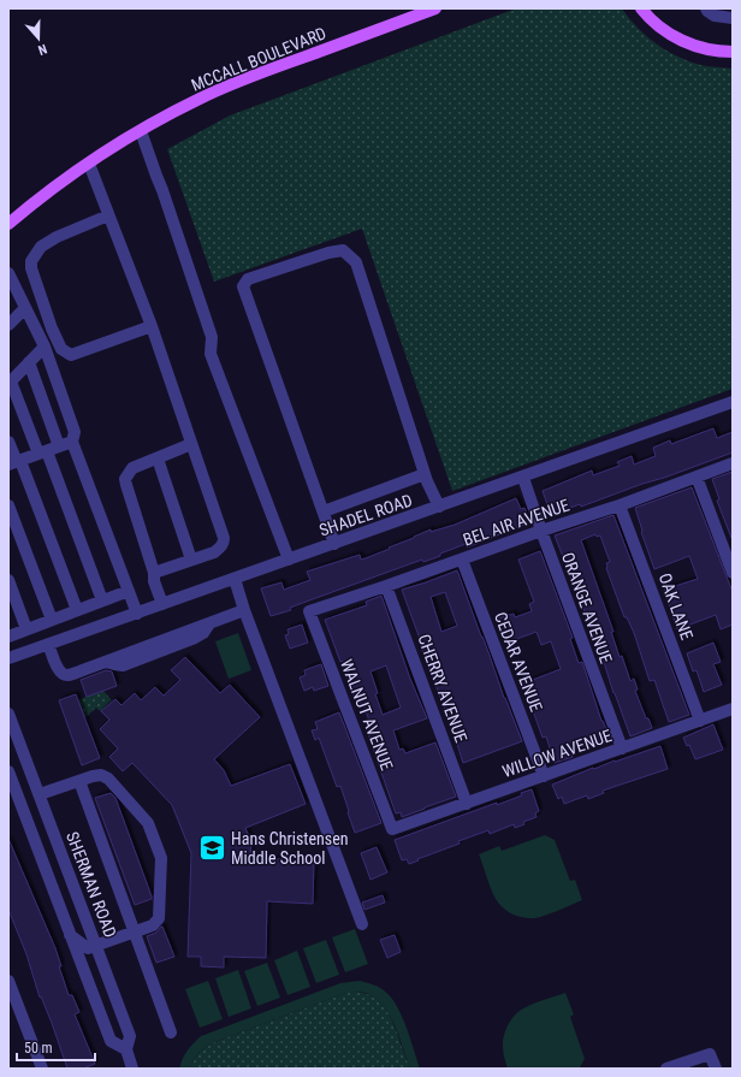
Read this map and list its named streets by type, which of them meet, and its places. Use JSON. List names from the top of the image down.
{
  "streets": {
    "main road": ["MCCALL BOULEVARD"],
    "street": [
      "SHADEL ROAD",
      "BEL AIR AVENUE",
      "OAK LANE",
      "ORANGE AVENUE",
      "CEDAR AVENUE",
      "CHERRY AVENUE",
      "WALNUT AVENUE",
      "WILLOW AVENUE",
      "SHERMAN ROAD"
    ]
  },
  "crossings": [
    ["SHADEL ROAD", "ORANGE AVENUE"],
    ["BEL AIR AVENUE", "OAK LANE"],
    ["BEL AIR AVENUE", "ORANGE AVENUE"],
    ["BEL AIR AVENUE", "CEDAR AVENUE"],
    ["BEL AIR AVENUE", "CHERRY AVENUE"],
    ["BEL AIR AVENUE", "WALNUT AVENUE"],
    ["OAK LANE", "WILLOW AVENUE"],
    ["ORANGE AVENUE", "WILLOW AVENUE"],
    ["CEDAR AVENUE", "WILLOW AVENUE"],
    ["CHERRY AVENUE", "WILLOW AVENUE"],
    ["WALNUT AVENUE", "WILLOW AVENUE"]
  ],
  "places": {
    "school or university": ["Hans Christensen Middle School"]
  },
  "scale_bar": "50 m",
  "north": "bottom"
}
